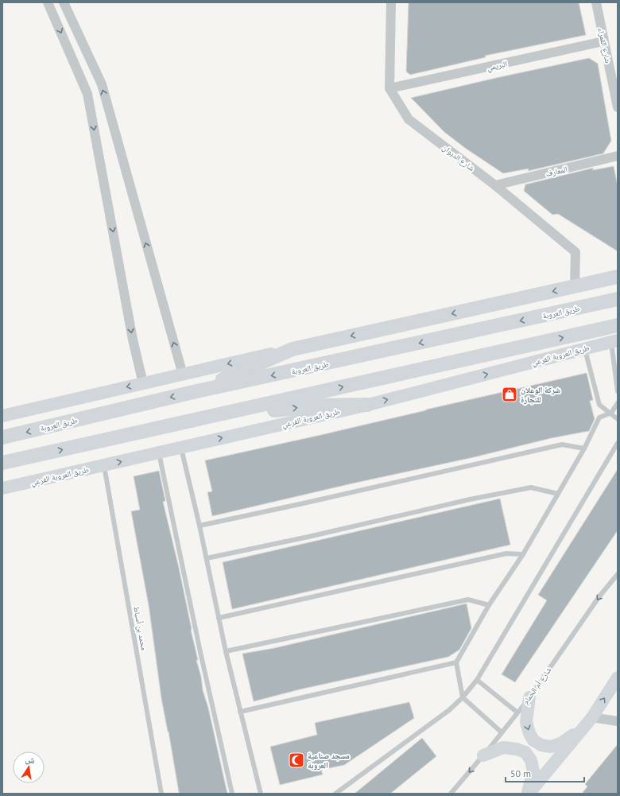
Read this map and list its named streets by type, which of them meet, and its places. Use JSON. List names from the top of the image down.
{
  "streets": {
    "main road": ["طريق العروبة"],
    "street": [
      "شارع القمراء",
      "البريمي",
      "شارع الديوان",
      "المعارف",
      "طريق العروبة الفرعي"
    ],
    "lane": ["محمد بن أسباط", "شارع أم الحمام"]
  },
  "crossings": [
    ["شارع القمراء", "البريمي"],
    ["البريمي", "شارع الديوان"],
    ["شارع الديوان", "المعارف"],
    ["طريق العروبة الفرعي", "محمد بن أسباط"]
  ],
  "one_way": ["شارع أم الحمام"],
  "places": {
    "shop": ["شركة الوعلان للتجارة"],
    "mosque": ["مسجد صناعية العروبة"]
  },
  "scale_bar": "50 m",
  "north": "top"
}
